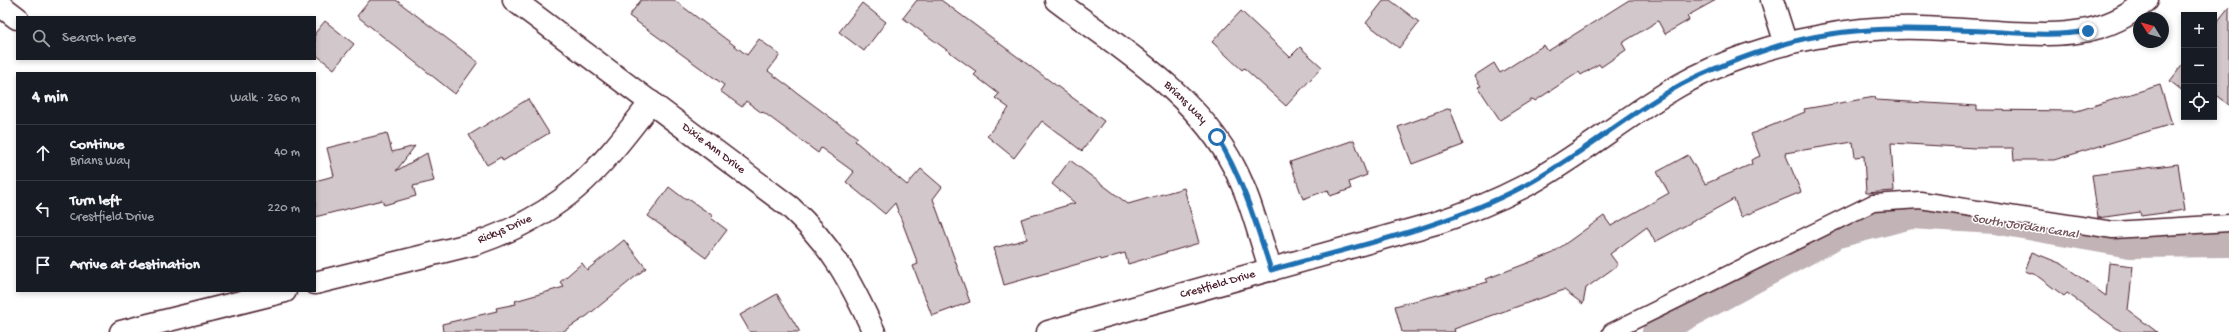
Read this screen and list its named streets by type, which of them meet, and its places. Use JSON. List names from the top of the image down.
{
  "streets": {
    "street": [
      "Brians Way",
      "Dixie Ann Drive",
      "Rickys Drive",
      "Crestfield Drive"
    ]
  },
  "crossings": [
    ["Brians Way", "Crestfield Drive"],
    ["Dixie Ann Drive", "Rickys Drive"]
  ],
  "water": ["South Jordan Canal"],
  "north": "top left",
  "page": {
    "map_buttons": ["+", "−"],
    "search": "Search here",
    "heading": ["4 min", "Walk · 260 m"],
    "list": [
      ["Continue", "Brians Way", "40 m"],
      ["Turn left", "Crestfield Drive", "220 m"],
      "Arrive at destination"
    ]
  }
}
